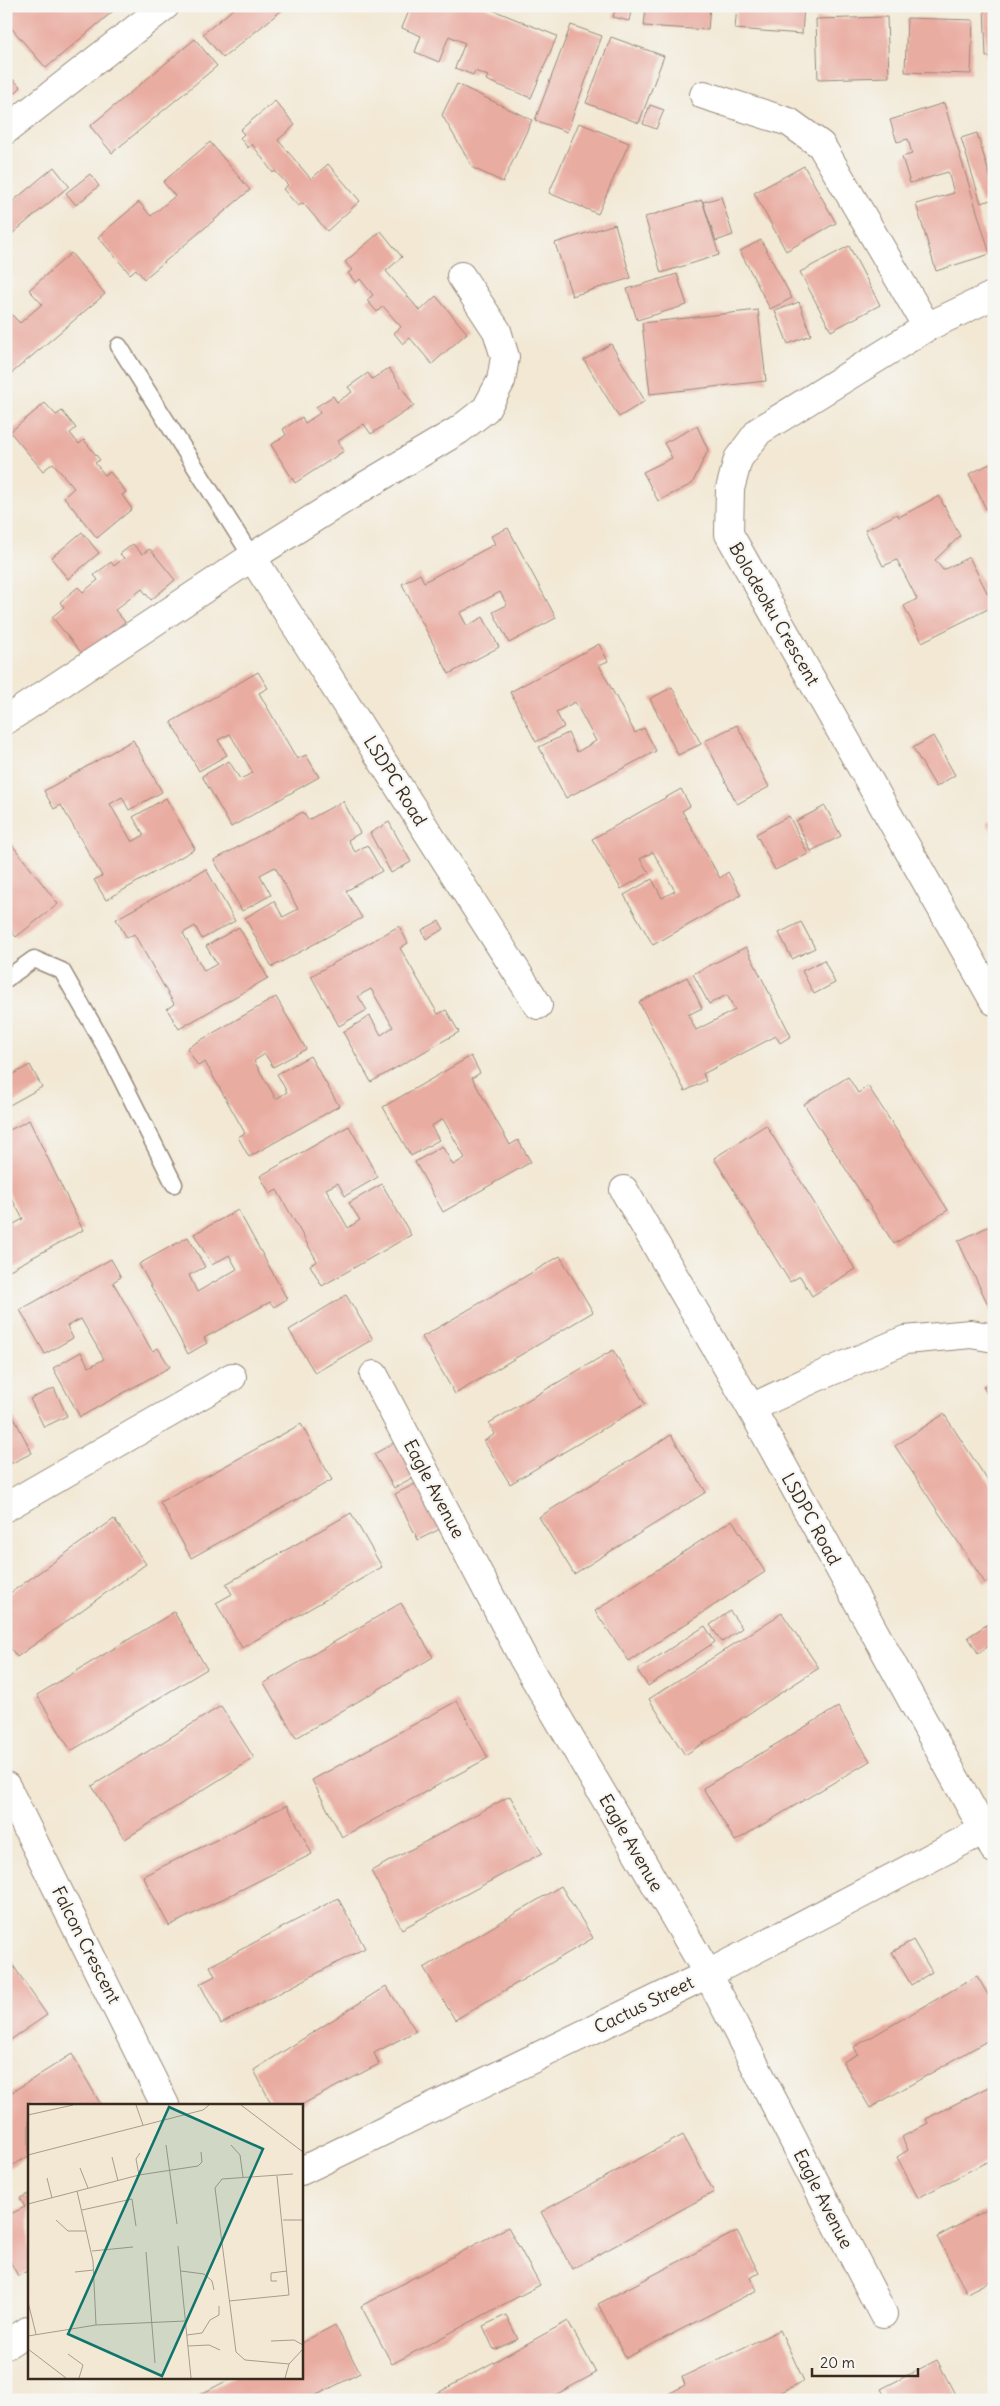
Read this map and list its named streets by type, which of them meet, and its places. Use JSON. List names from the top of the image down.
{
  "streets": {
    "street": [
      "Bolodeoku Crescent",
      "LSDPC Road",
      "Eagle Avenue",
      "Falcon Crescent",
      "Cactus Street"
    ]
  },
  "crossings": [
    ["LSDPC Road", "Cactus Street"],
    ["Eagle Avenue", "Cactus Street"]
  ],
  "scale_bar": "20 m"
}
